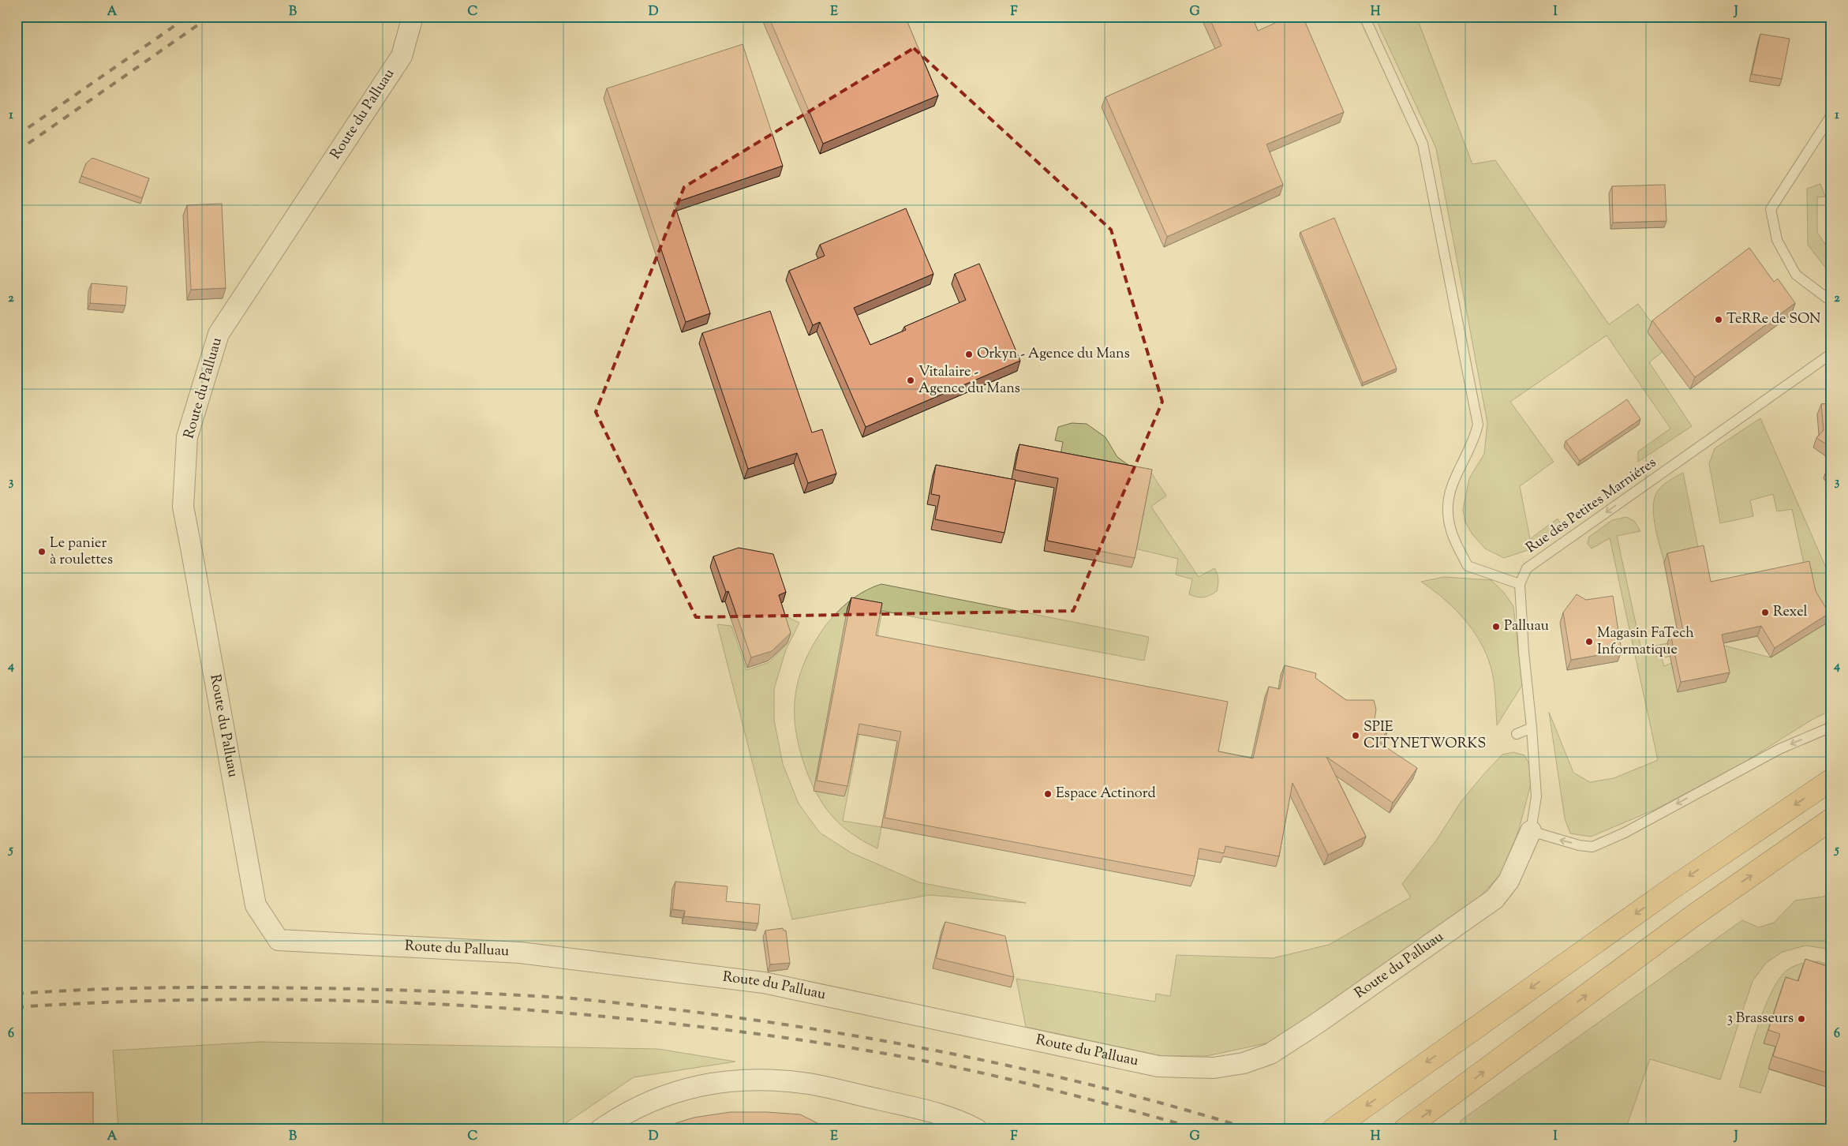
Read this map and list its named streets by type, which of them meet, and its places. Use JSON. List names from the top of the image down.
{
  "streets": {
    "street": ["Route du Palluau"],
    "lane": ["Rue des Petites Marniéres"]
  },
  "one_way": ["Rue des Petites Marniéres"],
  "places": [
    "TeRRe de SON",
    "Orkyn - Agence du Mans",
    "Vitalaire - Agence du Mans",
    "Le panier à roulettes",
    "Rexel",
    "Palluau",
    "Magasin FaTech Informatique",
    "SPIE CITYNETWORKS",
    "Espace Actinord",
    "3 Brasseurs"
  ],
  "grid": {
    "columns": [
      "A",
      "B",
      "C",
      "D",
      "E",
      "F",
      "G",
      "H",
      "I",
      "J"
    ],
    "rows": [
      "1",
      "2",
      "3",
      "4",
      "5",
      "6"
    ]
  }
}
